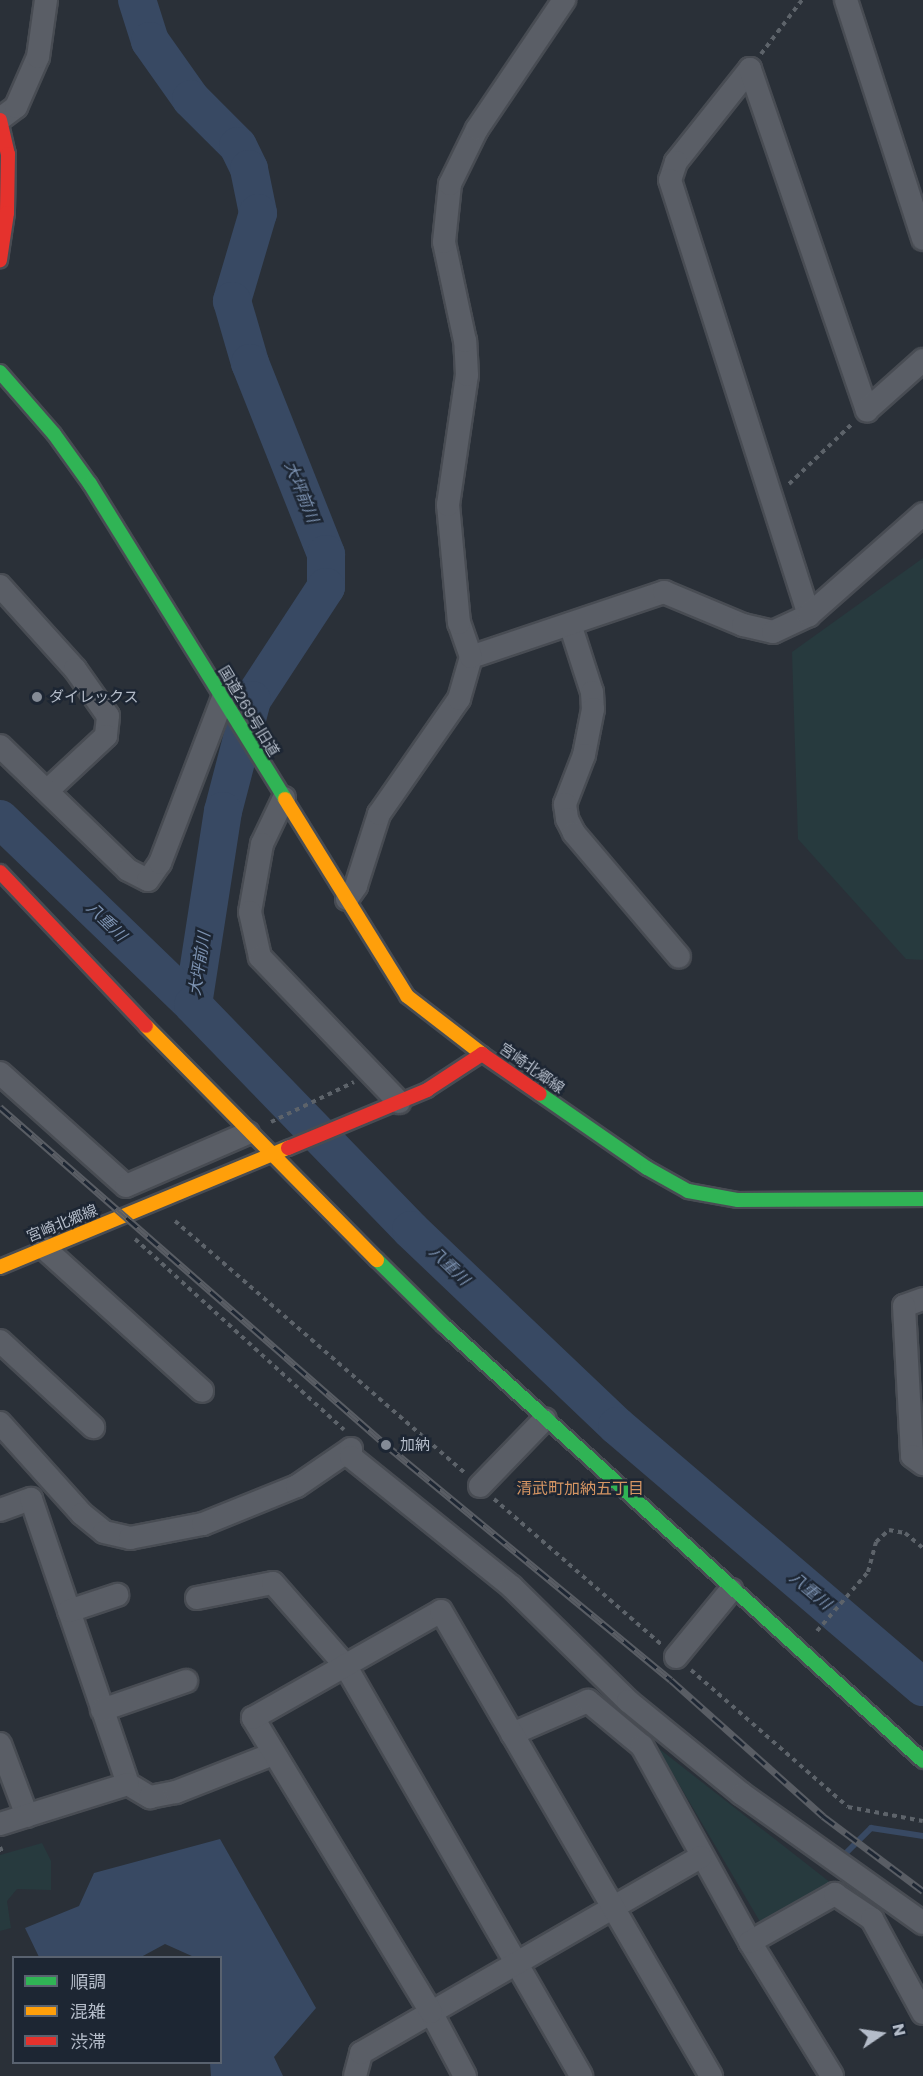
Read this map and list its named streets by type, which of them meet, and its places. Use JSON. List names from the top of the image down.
{
  "streets": {
    "street": ["国道269号旧道", "宮崎北郷線"]
  },
  "crossings": [
    ["国道269号旧道", "宮崎北郷線"]
  ],
  "districts": ["清武町加納五丁目"],
  "water": ["大坪前川", "八重川"],
  "places": ["ダイレックス", "加納"],
  "legend": ["順調", "混雑", "渋滞"],
  "north": "right"
}
